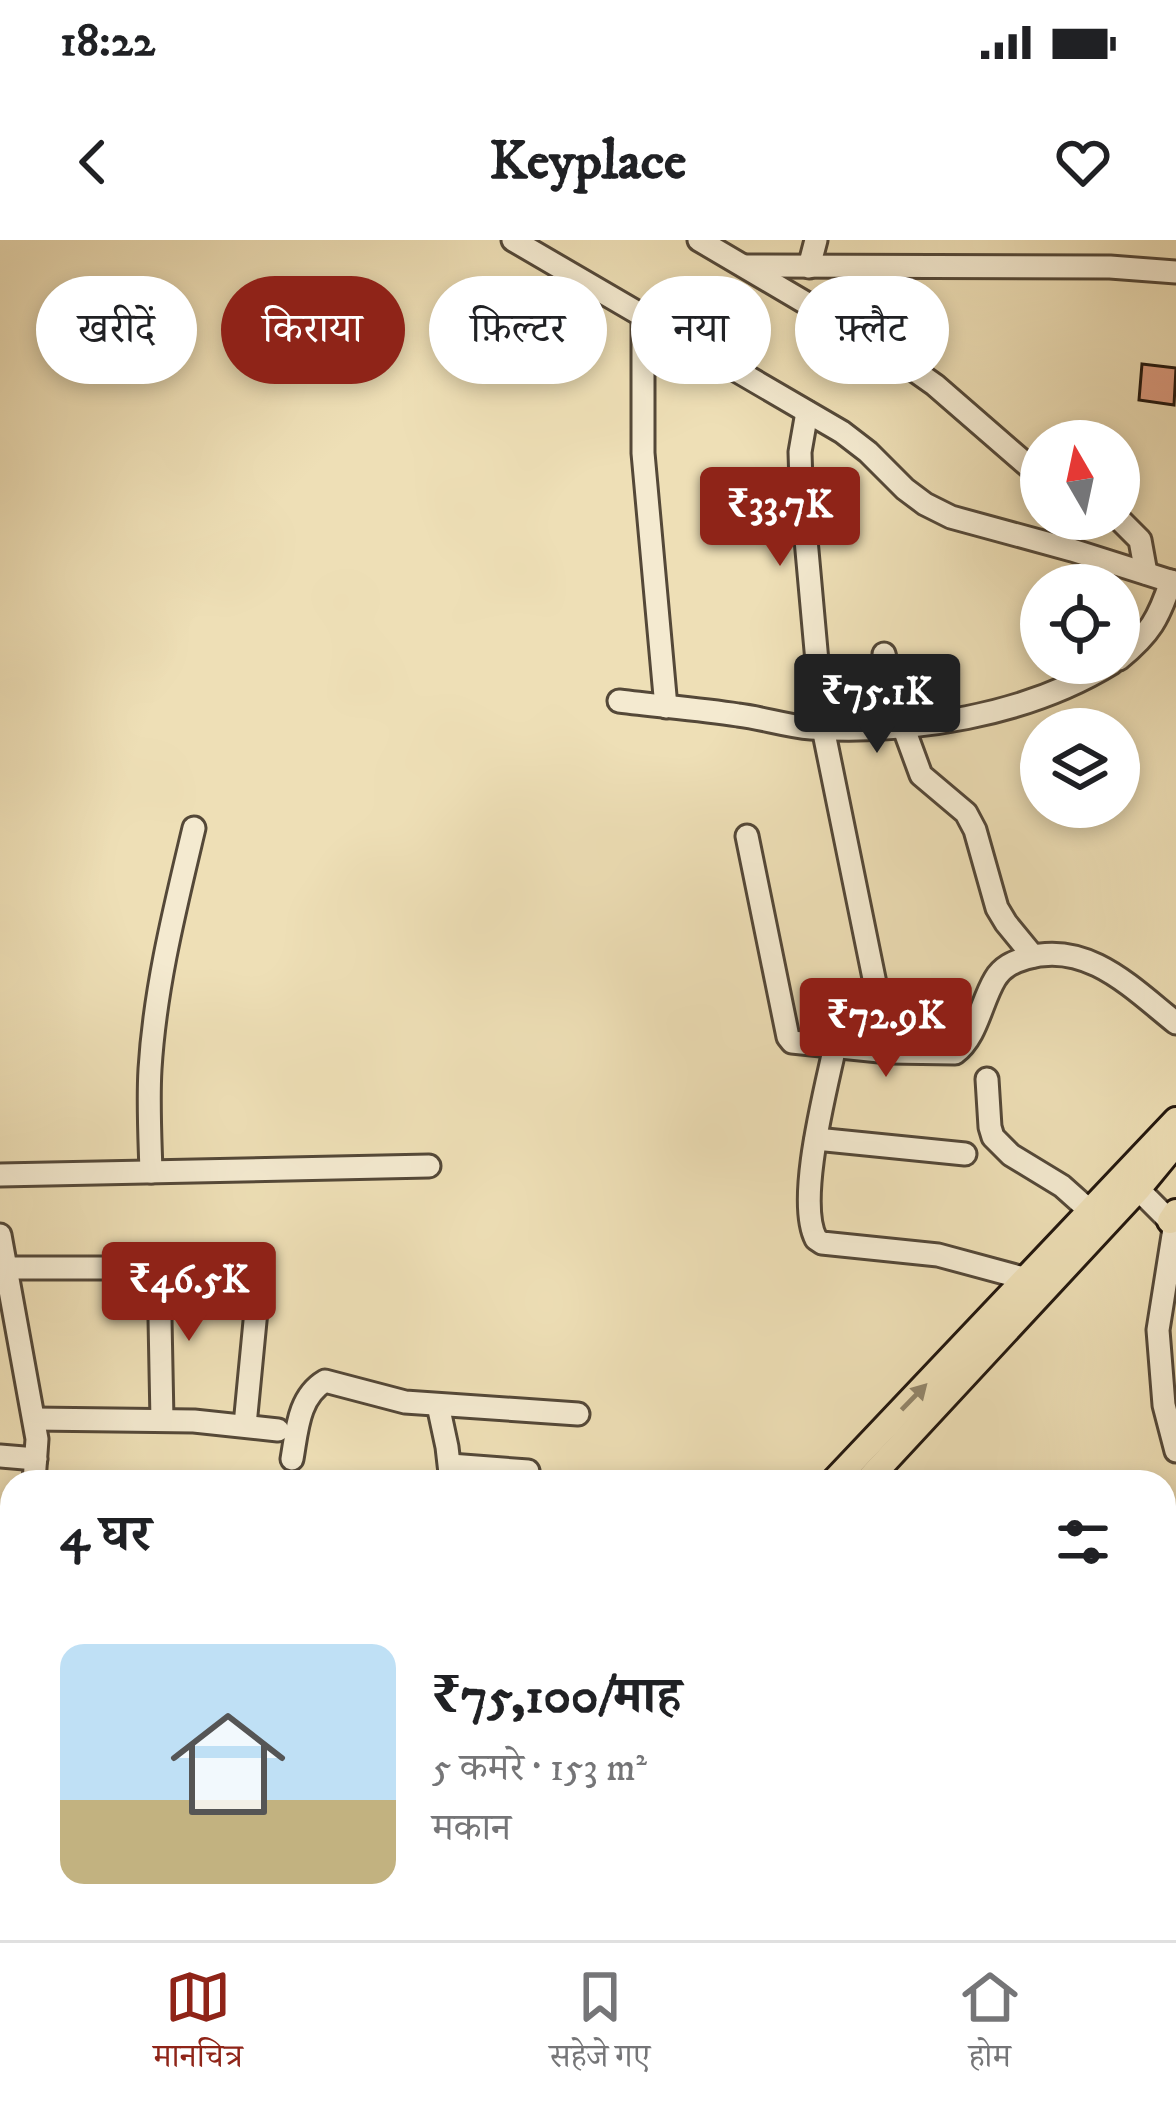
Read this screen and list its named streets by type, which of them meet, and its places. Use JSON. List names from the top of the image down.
{
  "north": "top",
  "page": {
    "status": "18:22",
    "header": "Keyplace",
    "chip": [
      "खरीदें",
      "किराया",
      "फ़िल्टर",
      "नया",
      "फ़्लैट"
    ],
    "price": [
      "₹33.7K",
      "₹75.1K",
      "₹72.9K",
      "₹46.5K"
    ],
    "heading": "4 घर",
    "list": [
      {
        "name": "₹75,100/माह",
        "note": "5 कमरे · 153 m² · मकान"
      }
    ],
    "tabs": ["मानचित्र", "सहेजे गए", "होम"]
  }
}
